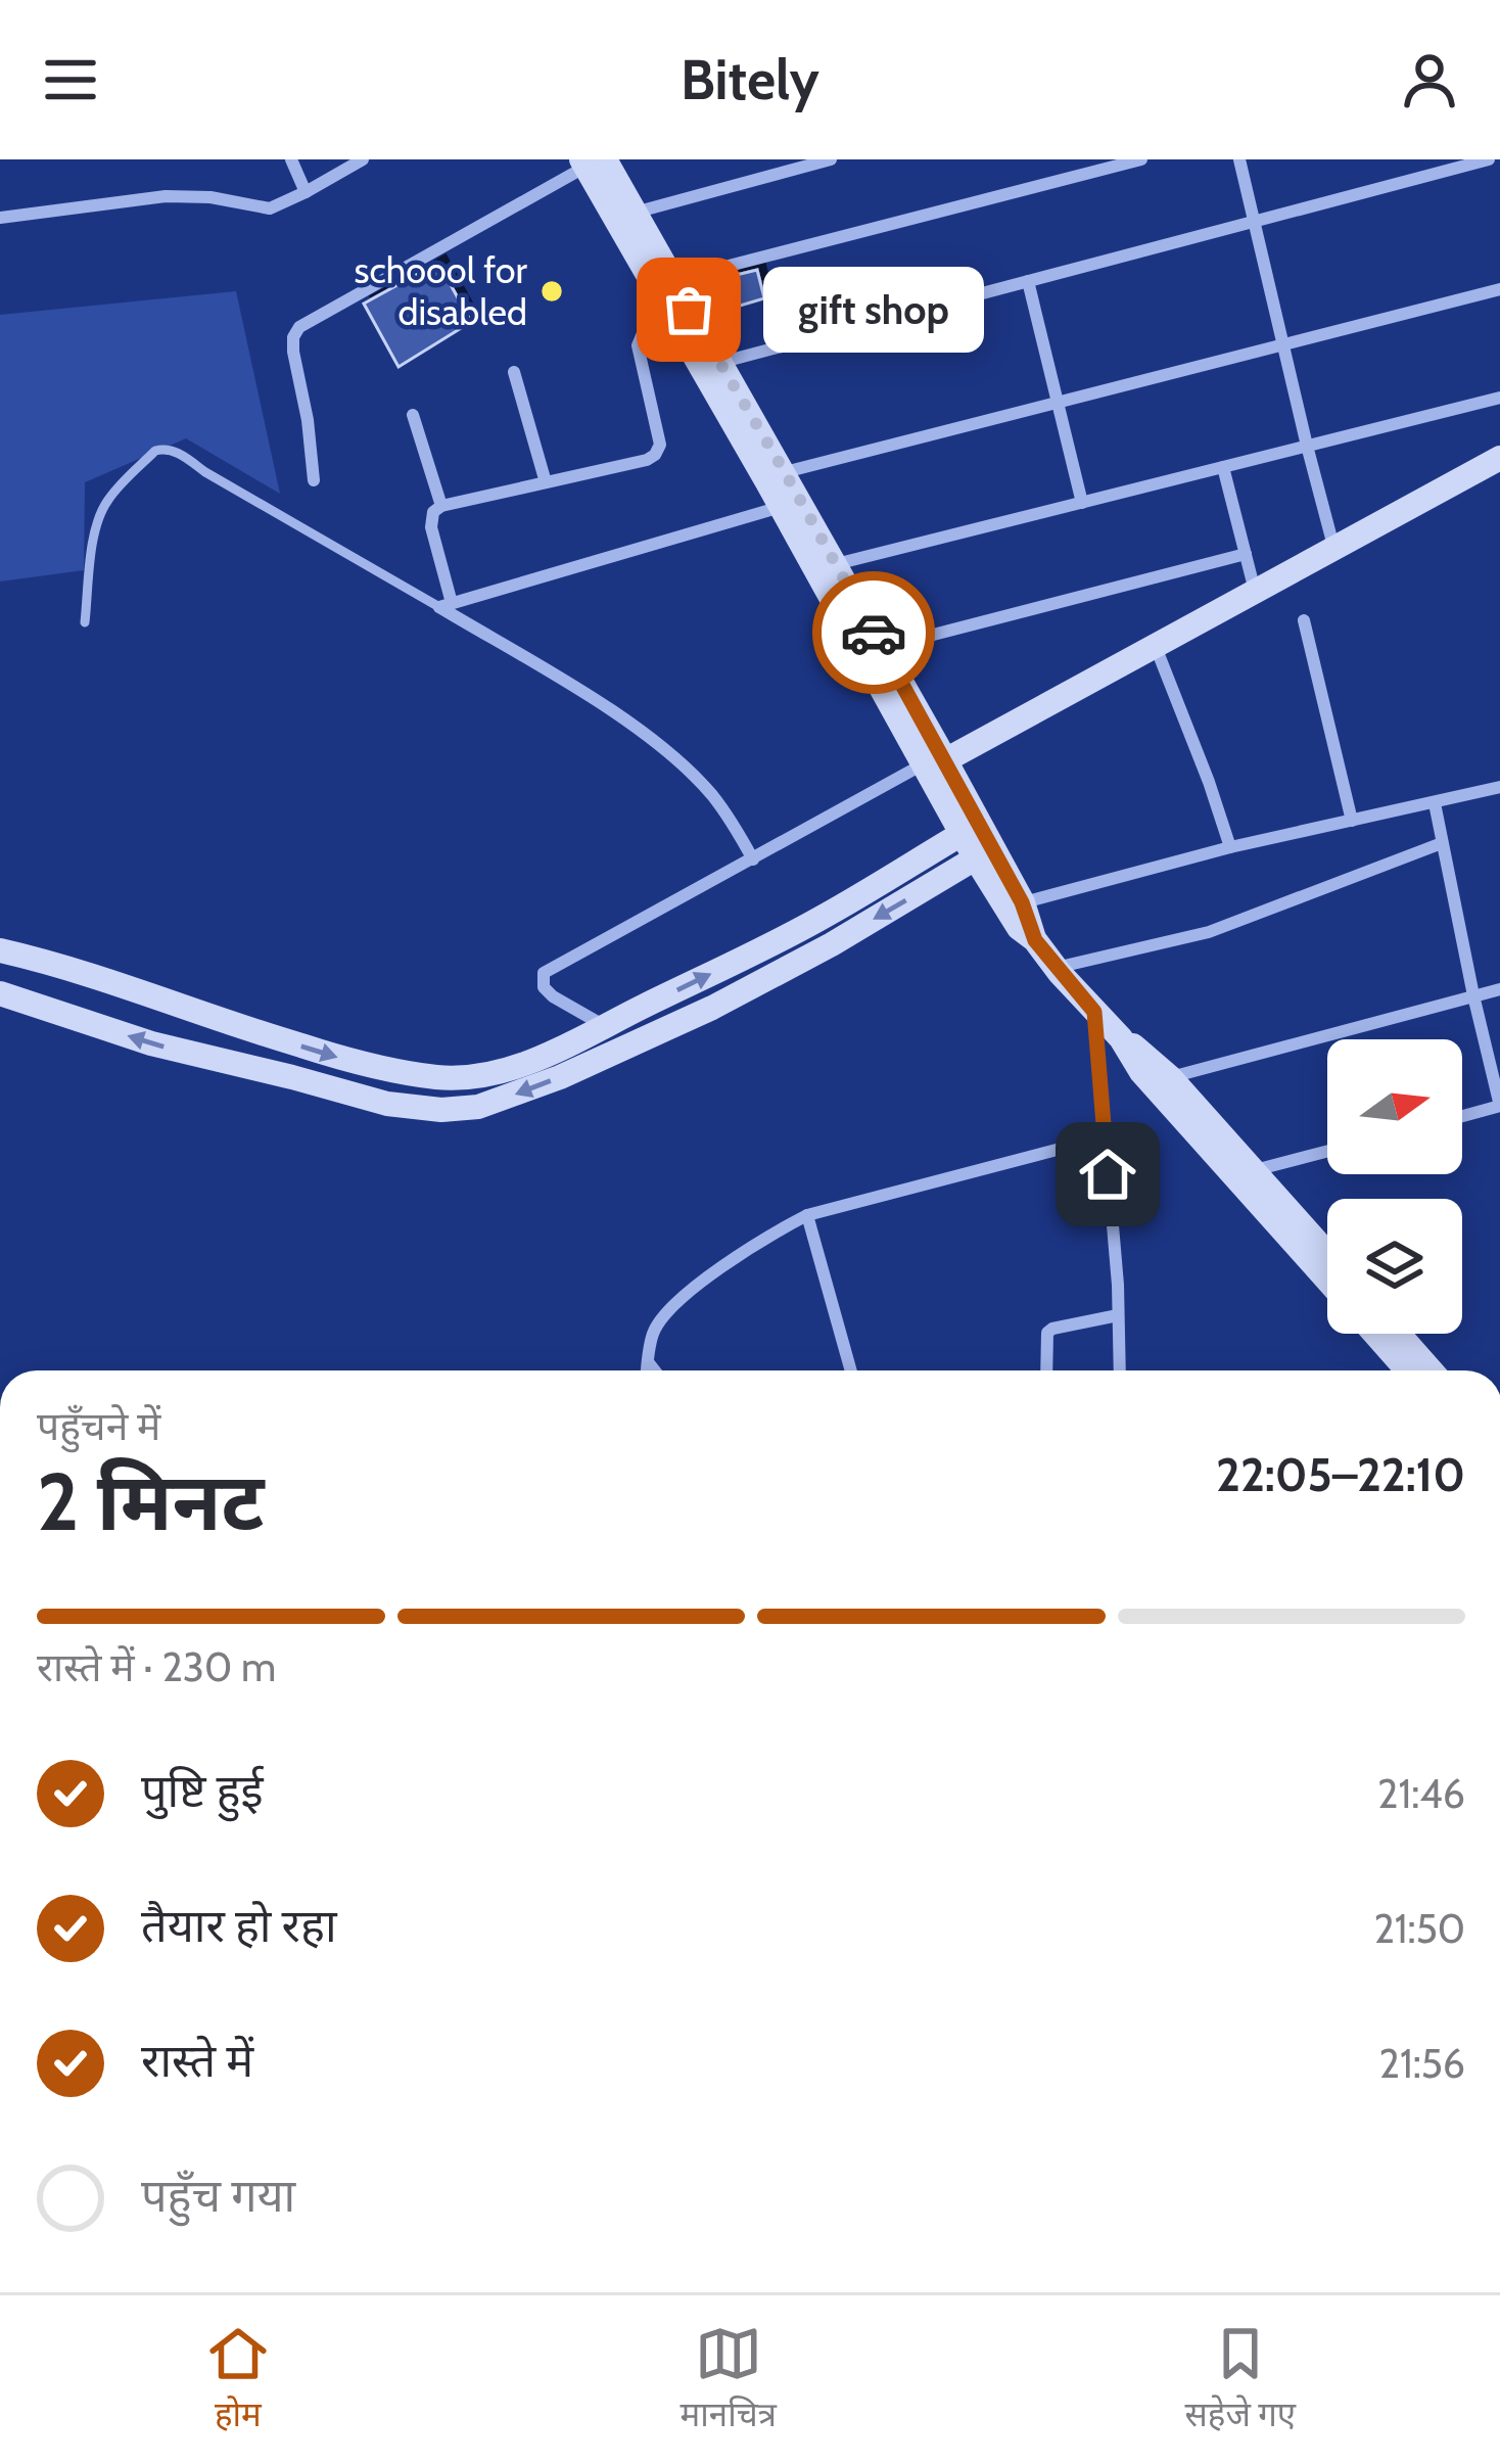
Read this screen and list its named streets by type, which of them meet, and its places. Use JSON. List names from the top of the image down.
{
  "places": ["schoool for disabled", "gift shop"],
  "north": "right",
  "page": {
    "header": "Bitely",
    "bubble": "gift shop",
    "heading": ["2 मिनट", "पहुँचने में", "22:05–22:10"],
    "bar": "रास्ते में · 230 m",
    "list": [
      ["पुष्टि हुई", "21:46"],
      ["तैयार हो रहा", "21:50"],
      ["रास्ते में", "21:56"],
      "पहुँच गया"
    ],
    "tabs": ["होम", "मानचित्र", "सहेजे गए"]
  }
}
